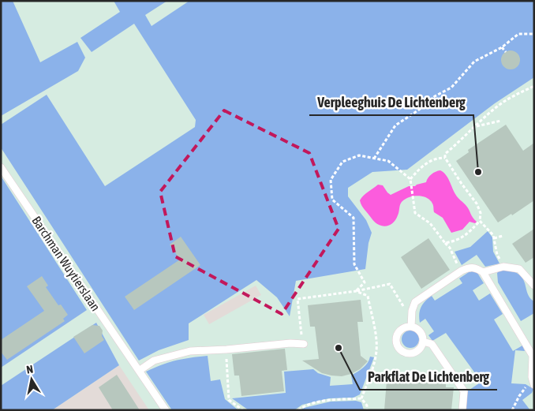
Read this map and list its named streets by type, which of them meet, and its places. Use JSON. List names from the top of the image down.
{
  "streets": {
    "lane": ["Barchman Wuytierslaan"]
  },
  "places": ["Verpleeghuis De Lichtenberg", "Parkflat De Lichtenberg"],
  "north": "top"
}
